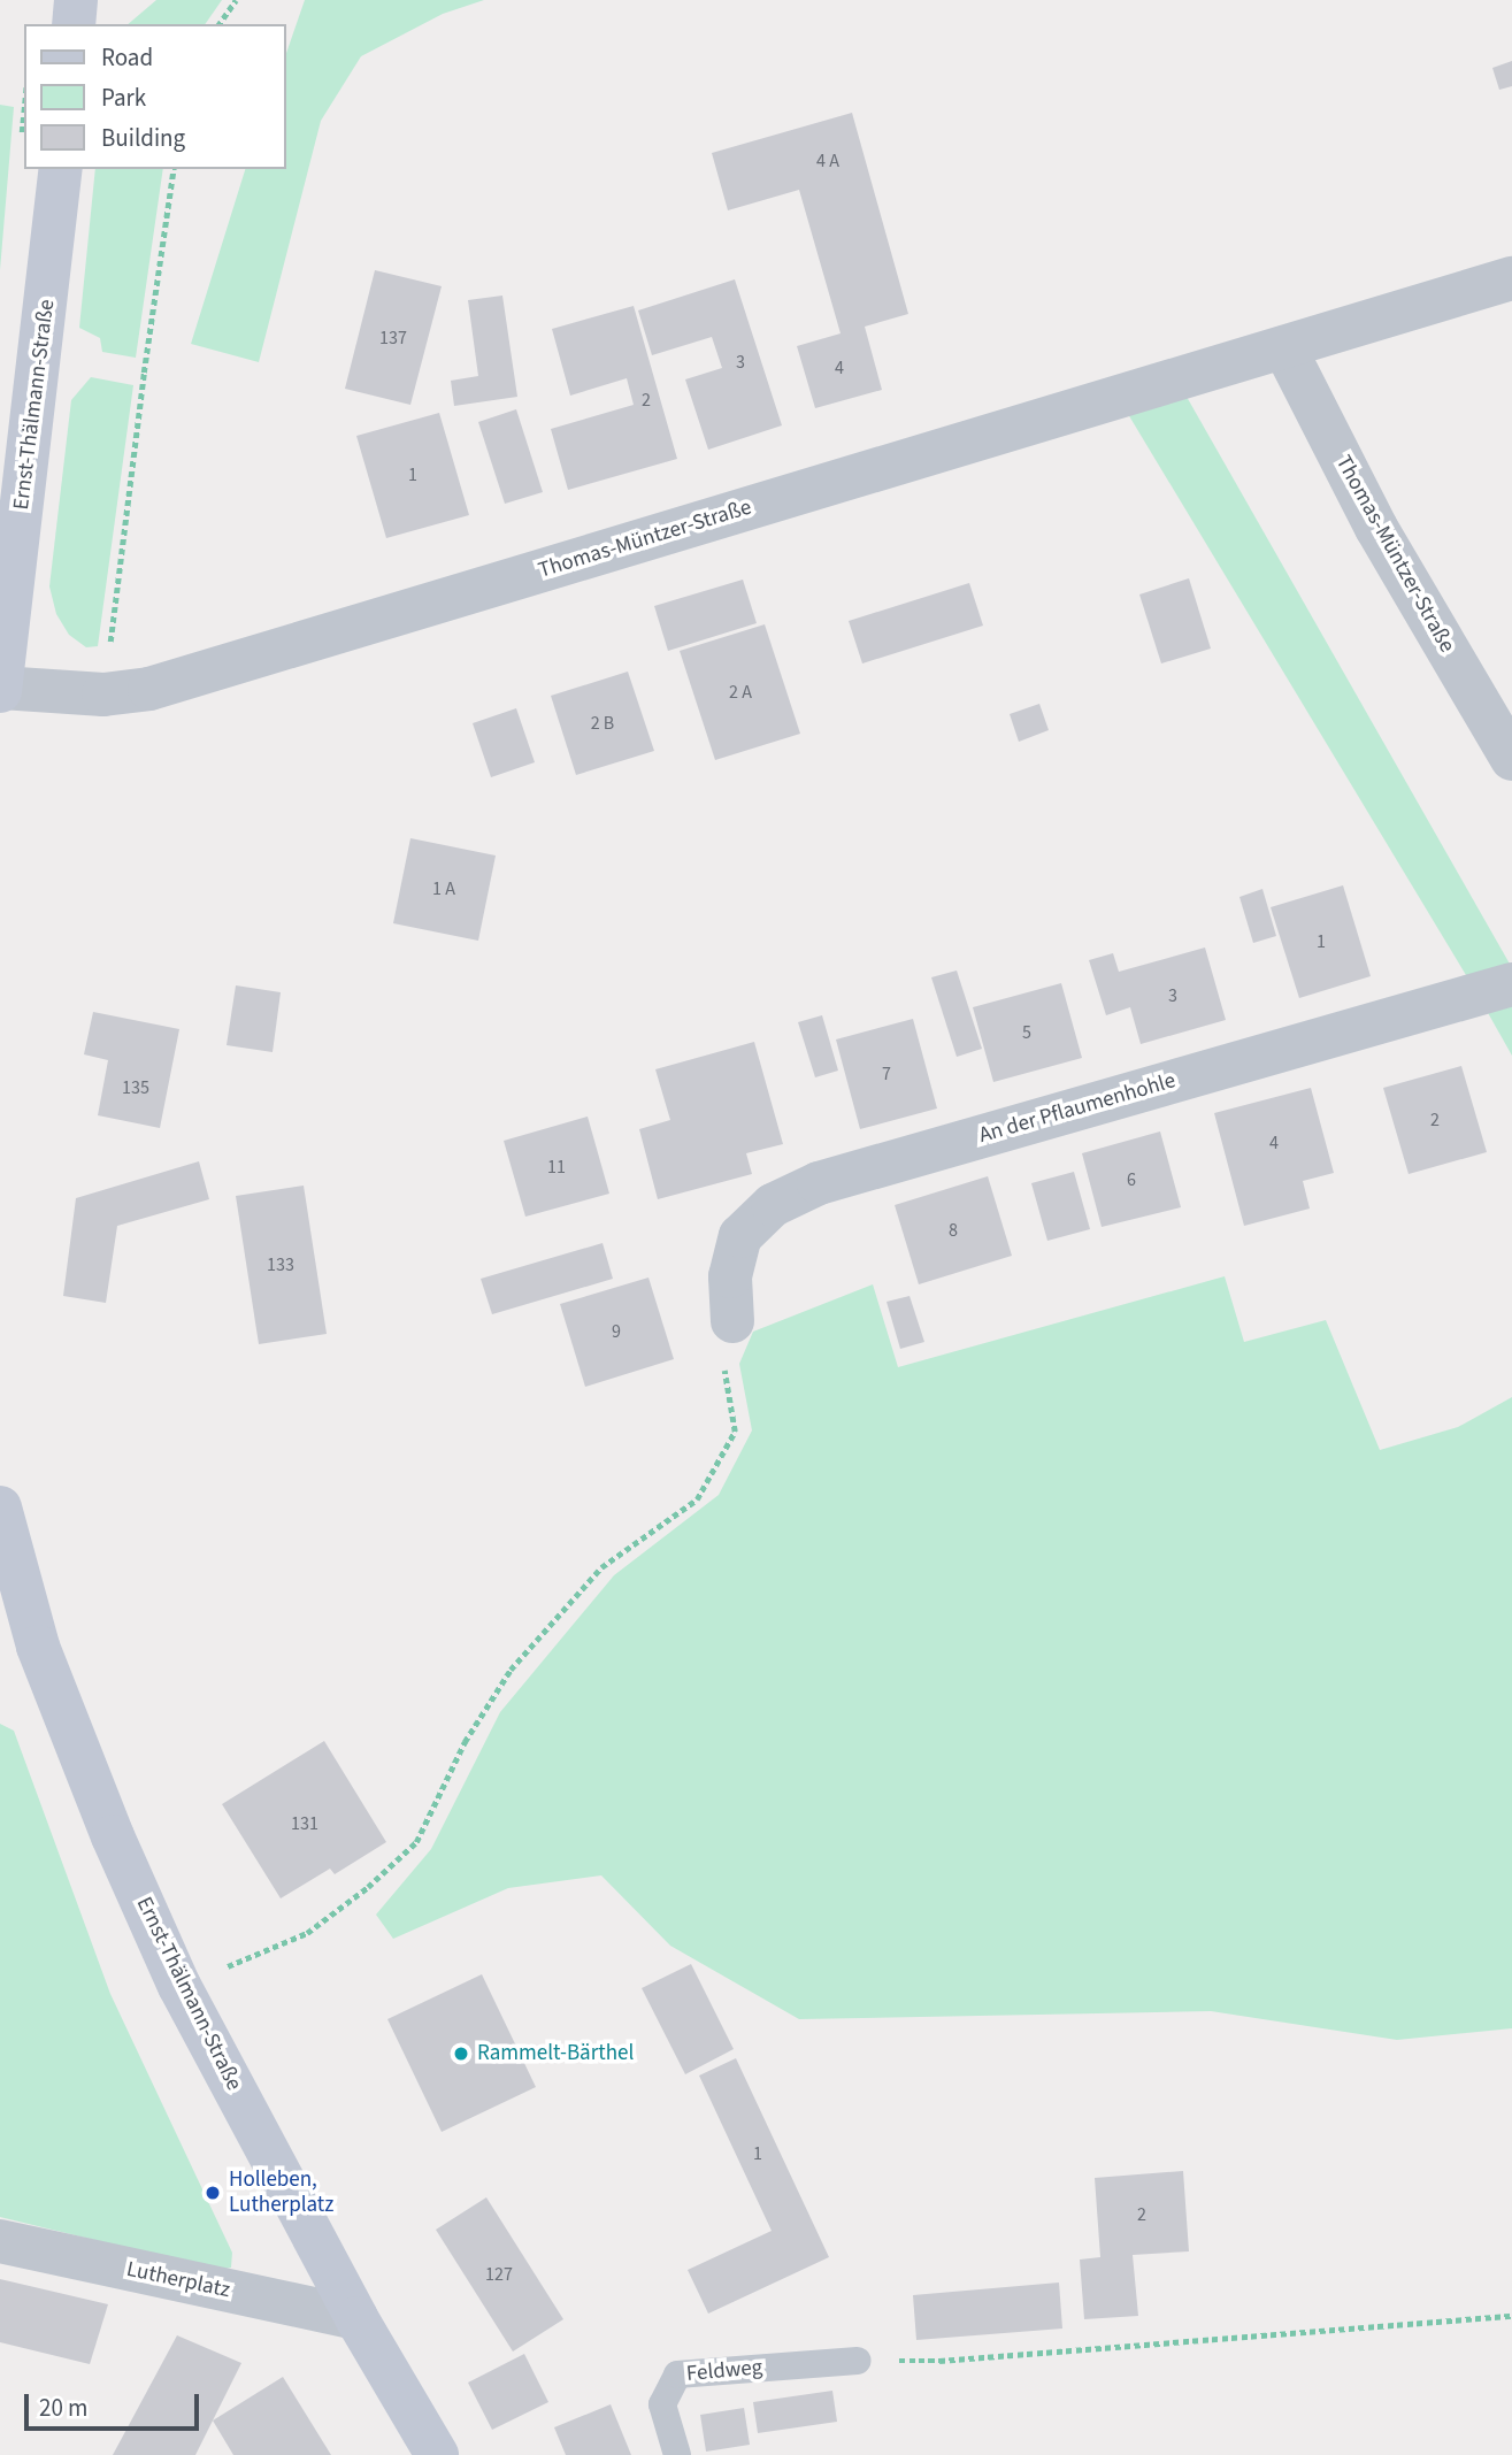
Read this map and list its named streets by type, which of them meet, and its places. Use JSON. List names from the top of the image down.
{
  "streets": {
    "main road": ["Ernst-Thälmann-Straße"],
    "street": ["Thomas-Müntzer-Straße", "An der Pflaumenhohle", "Lutherplatz"],
    "lane": ["Feldweg"]
  },
  "crossings": [
    ["Ernst-Thälmann-Straße", "Thomas-Müntzer-Straße"],
    ["Ernst-Thälmann-Straße", "Lutherplatz"]
  ],
  "places": ["Rammelt-Bärthel", "Holleben, Lutherplatz"],
  "house_numbers": [
    "4 A",
    "137",
    "3",
    "4",
    "2",
    "1",
    "2 A",
    "2 B",
    "1 A",
    "1",
    "3",
    "5",
    "7",
    "135",
    "2",
    "4",
    "11",
    "6",
    "8",
    "133",
    "9",
    "131",
    "1",
    "2",
    "127"
  ],
  "legend": ["Road", "Park", "Building"],
  "scale_bar": "20 m"
}
